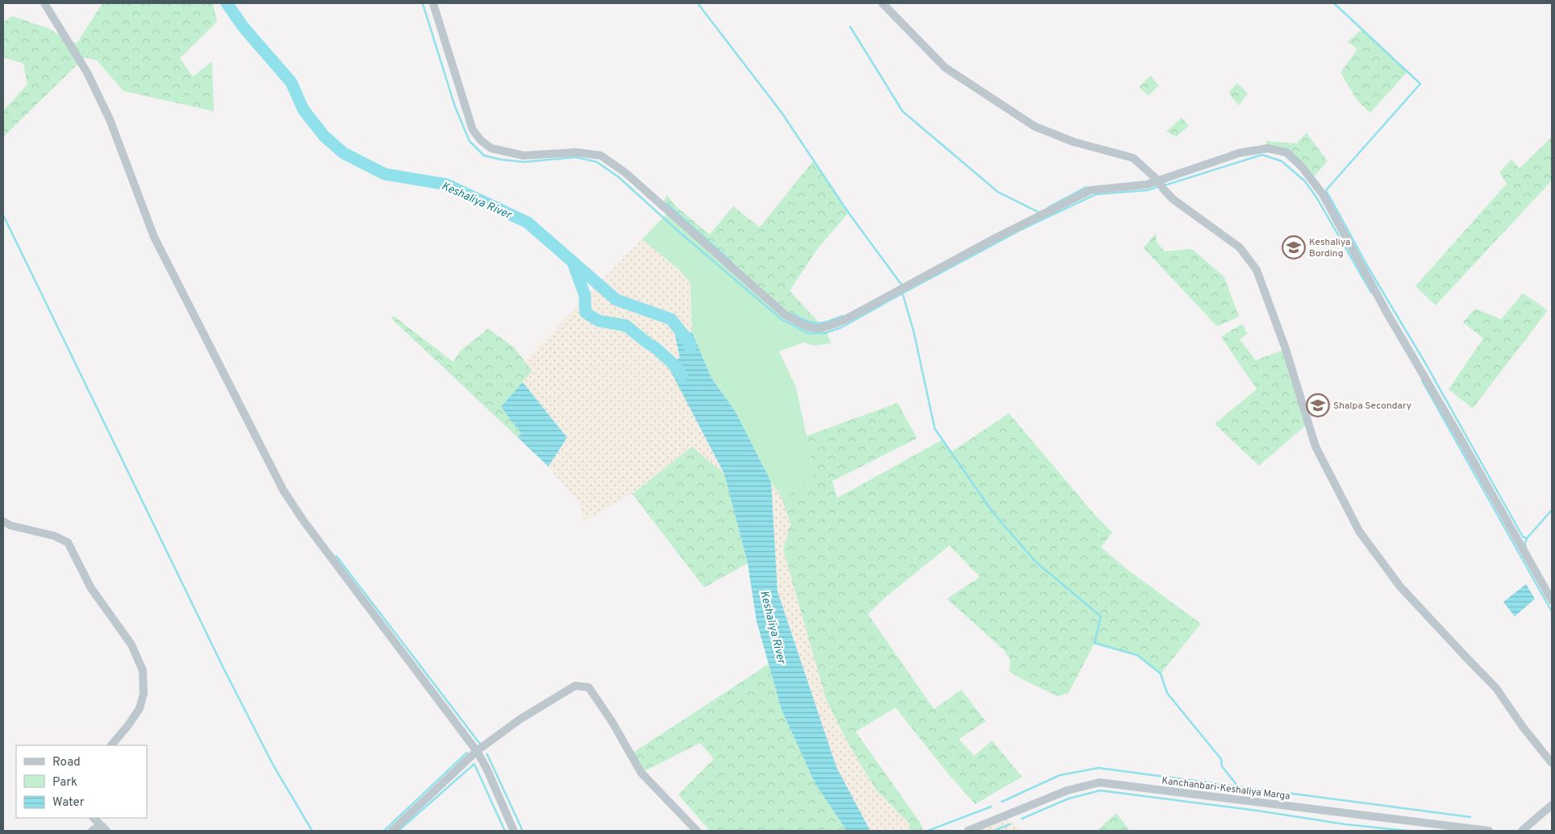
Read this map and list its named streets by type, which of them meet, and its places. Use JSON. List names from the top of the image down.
{
  "streets": {
    "street": ["Kanchanbari-Keshaliya Marga"]
  },
  "water": ["Keshaliya River"],
  "places": {
    "school or university": ["Keshaliya Bording", "Shalpa Secondary"]
  },
  "legend": ["Road", "Park", "Water"]
}
